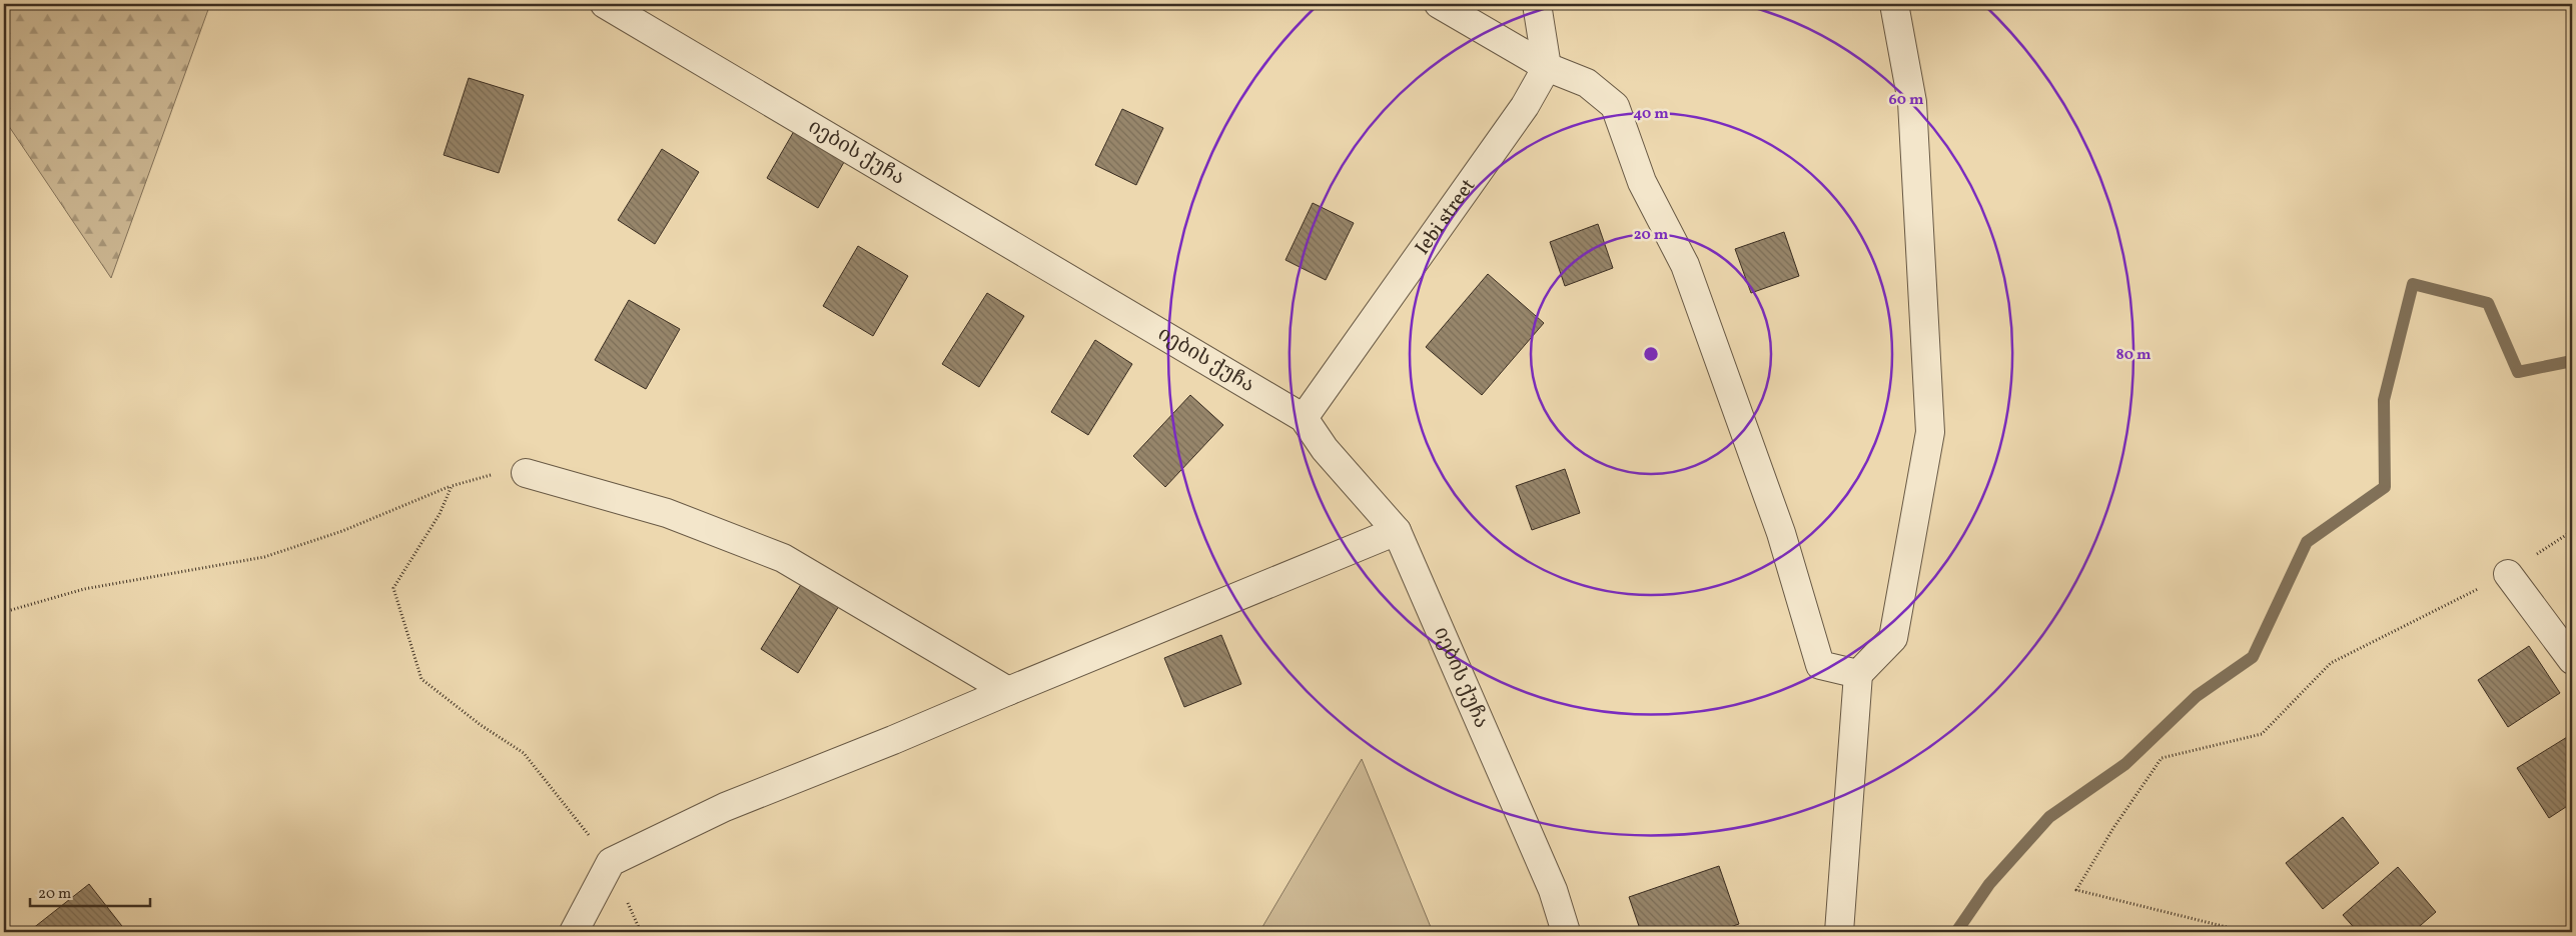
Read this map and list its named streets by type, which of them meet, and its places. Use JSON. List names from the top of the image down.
{
  "streets": {
    "street": ["იების ქუჩა", "Iebi street"]
  },
  "crossings": [
    ["იების ქუჩა", "Iebi street"]
  ],
  "scale_bar": "20 m",
  "rings": [
    "60 m",
    "40 m",
    "20 m",
    "80 m"
  ]
}
